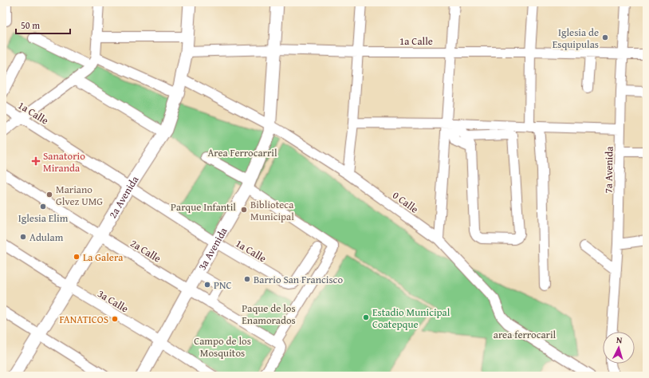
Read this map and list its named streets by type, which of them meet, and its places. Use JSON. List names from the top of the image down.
{
  "streets": {
    "main road": ["2a Avenida", "3a Avenida"],
    "street": [
      "1a Calle",
      "7a Avenida",
      "0 Calle",
      "2a Calle",
      "3a Calle"
    ]
  },
  "crossings": [
    ["1a Calle", "7a Avenida"],
    ["1a Calle", "2a Avenida"],
    ["1a Calle", "3a Avenida"],
    ["2a Avenida", "0 Calle"],
    ["2a Avenida", "2a Calle"],
    ["2a Avenida", "3a Calle"],
    ["0 Calle", "3a Avenida"],
    ["3a Avenida", "2a Calle"],
    ["3a Avenida", "3a Calle"]
  ],
  "parks": [
    "Area Ferrocarril",
    "Parque Infantil",
    "Paque de los Enamorados",
    "area ferrocaril",
    "Campo de los Mosquitos"
  ],
  "places": {
    "other": [
      "Iglesia de Esquipulas",
      "Mariano Glvez UMG",
      "Iglesia Elim",
      "Biblioteca Municipal",
      "Adulam",
      "La Galera",
      "Barrio San Francisco",
      "PNC",
      "Estadio Municipal Coatepque",
      "FANATICOS"
    ],
    "health": ["Sanatorio Miranda"]
  },
  "scale_bar": "50 m",
  "north": "top"
}
